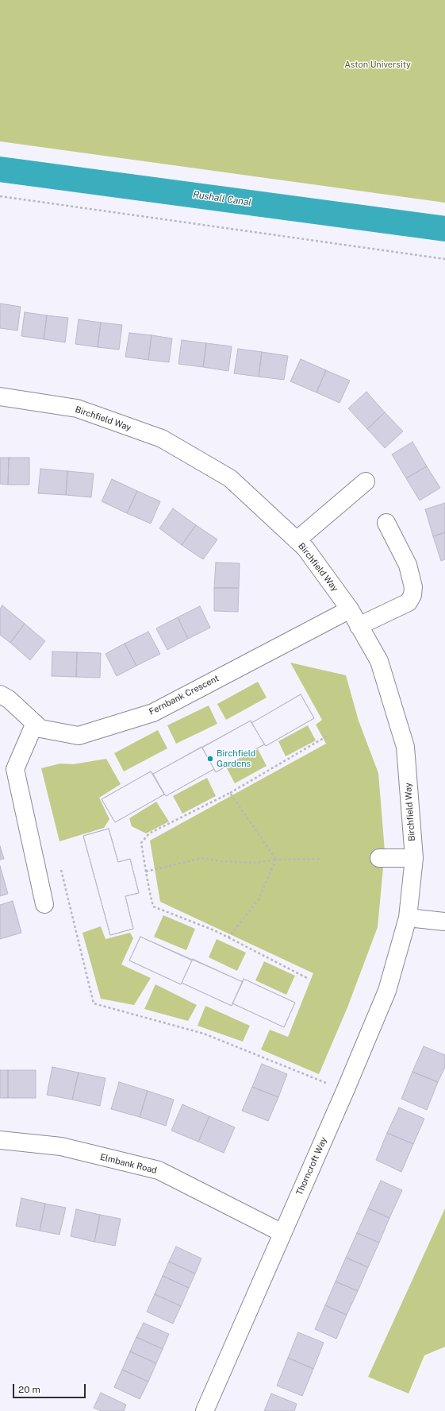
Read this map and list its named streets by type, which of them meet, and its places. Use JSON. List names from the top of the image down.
{
  "streets": {
    "street": [
      "Birchfield Way",
      "Fernbank Crescent",
      "Elmbank Road",
      "Thorncroft Way"
    ]
  },
  "crossings": [
    ["Birchfield Way", "Fernbank Crescent"],
    ["Birchfield Way", "Thorncroft Way"],
    ["Elmbank Road", "Thorncroft Way"]
  ],
  "water": ["Rushall Canal"],
  "parks": ["Aston University"],
  "places": ["Birchfield Gardens"],
  "scale_bar": "20 m"
}
